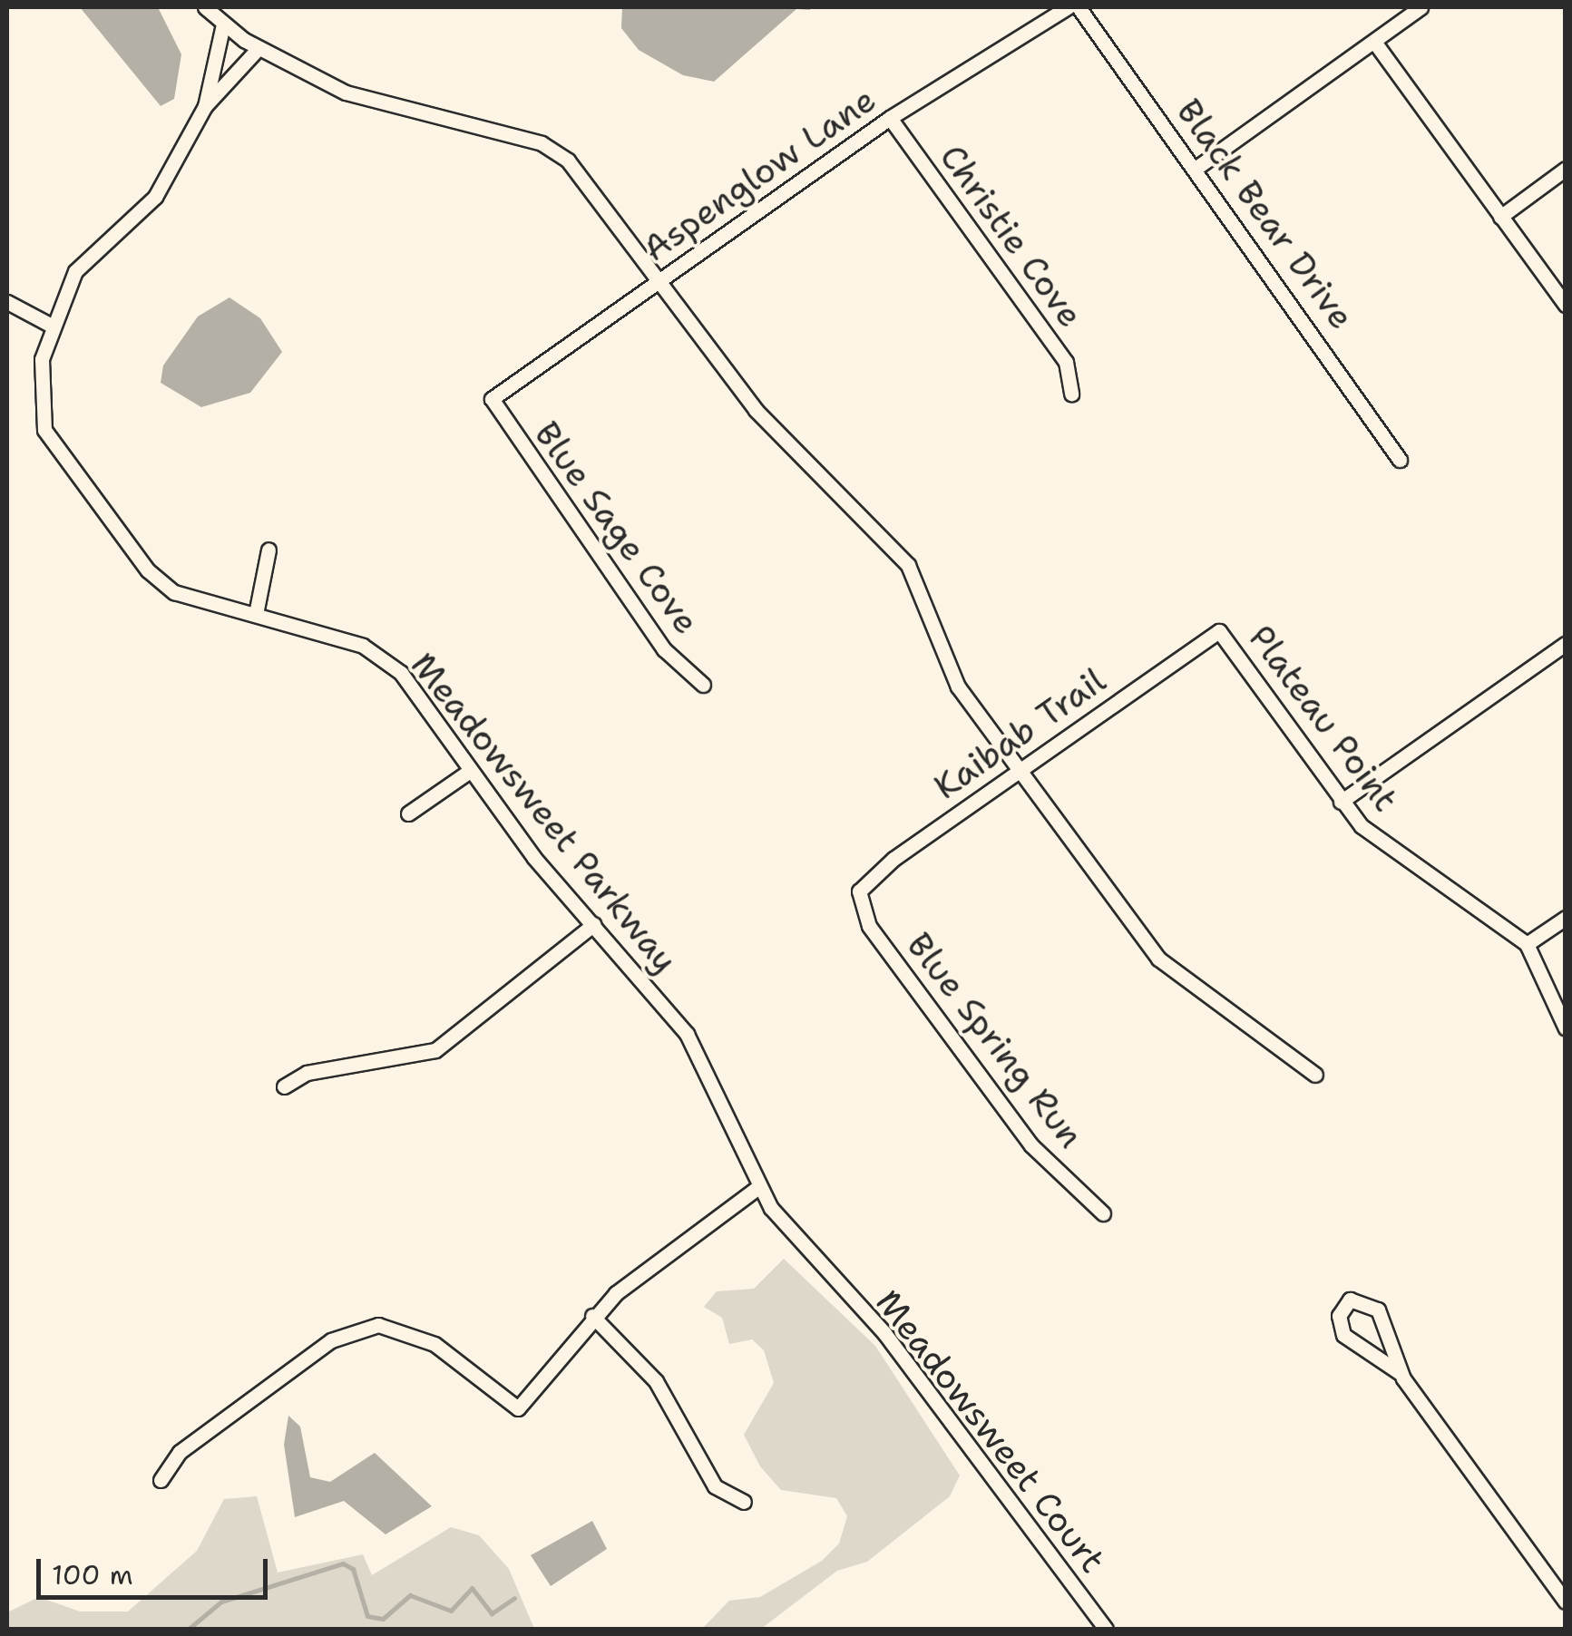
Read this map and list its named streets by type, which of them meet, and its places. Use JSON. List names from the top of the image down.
{
  "streets": {
    "street": [
      "Aspenglow Lane",
      "Black Bear Drive",
      "Christie Cove",
      "Blue Sage Cove",
      "Plateau Point",
      "Kaibab Trail",
      "Meadowsweet Parkway",
      "Blue Spring Run",
      "Meadowsweet Court"
    ]
  },
  "crossings": [
    ["Aspenglow Lane", "Christie Cove"],
    ["Aspenglow Lane", "Blue Sage Cove"],
    ["Plateau Point", "Kaibab Trail"],
    ["Kaibab Trail", "Blue Spring Run"],
    ["Meadowsweet Parkway", "Meadowsweet Court"]
  ],
  "scale_bar": "100 m"
}
